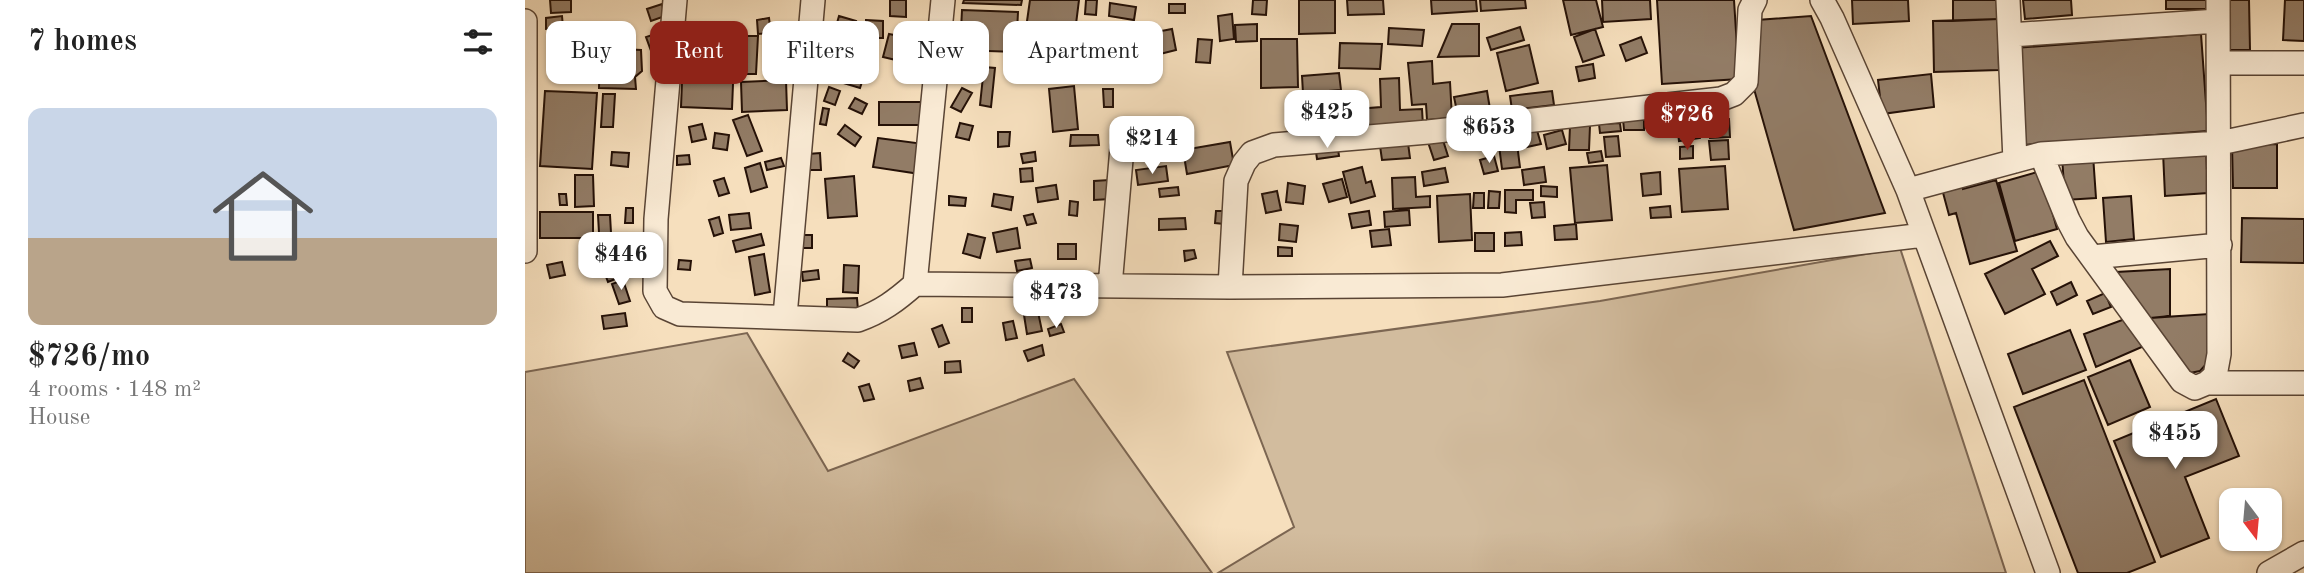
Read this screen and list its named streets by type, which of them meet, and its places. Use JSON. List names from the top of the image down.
{
  "north": "bottom",
  "page": {
    "heading": "7 homes",
    "chip": [
      "Buy",
      "Rent",
      "Filters",
      "New",
      "Apartment"
    ],
    "list": [
      {
        "name": "$726/mo",
        "note": "4 rooms · 148 m² · House"
      }
    ],
    "price": [
      "$425",
      "$726",
      "$653",
      "$214",
      "$446",
      "$473",
      "$455"
    ]
  }
}
